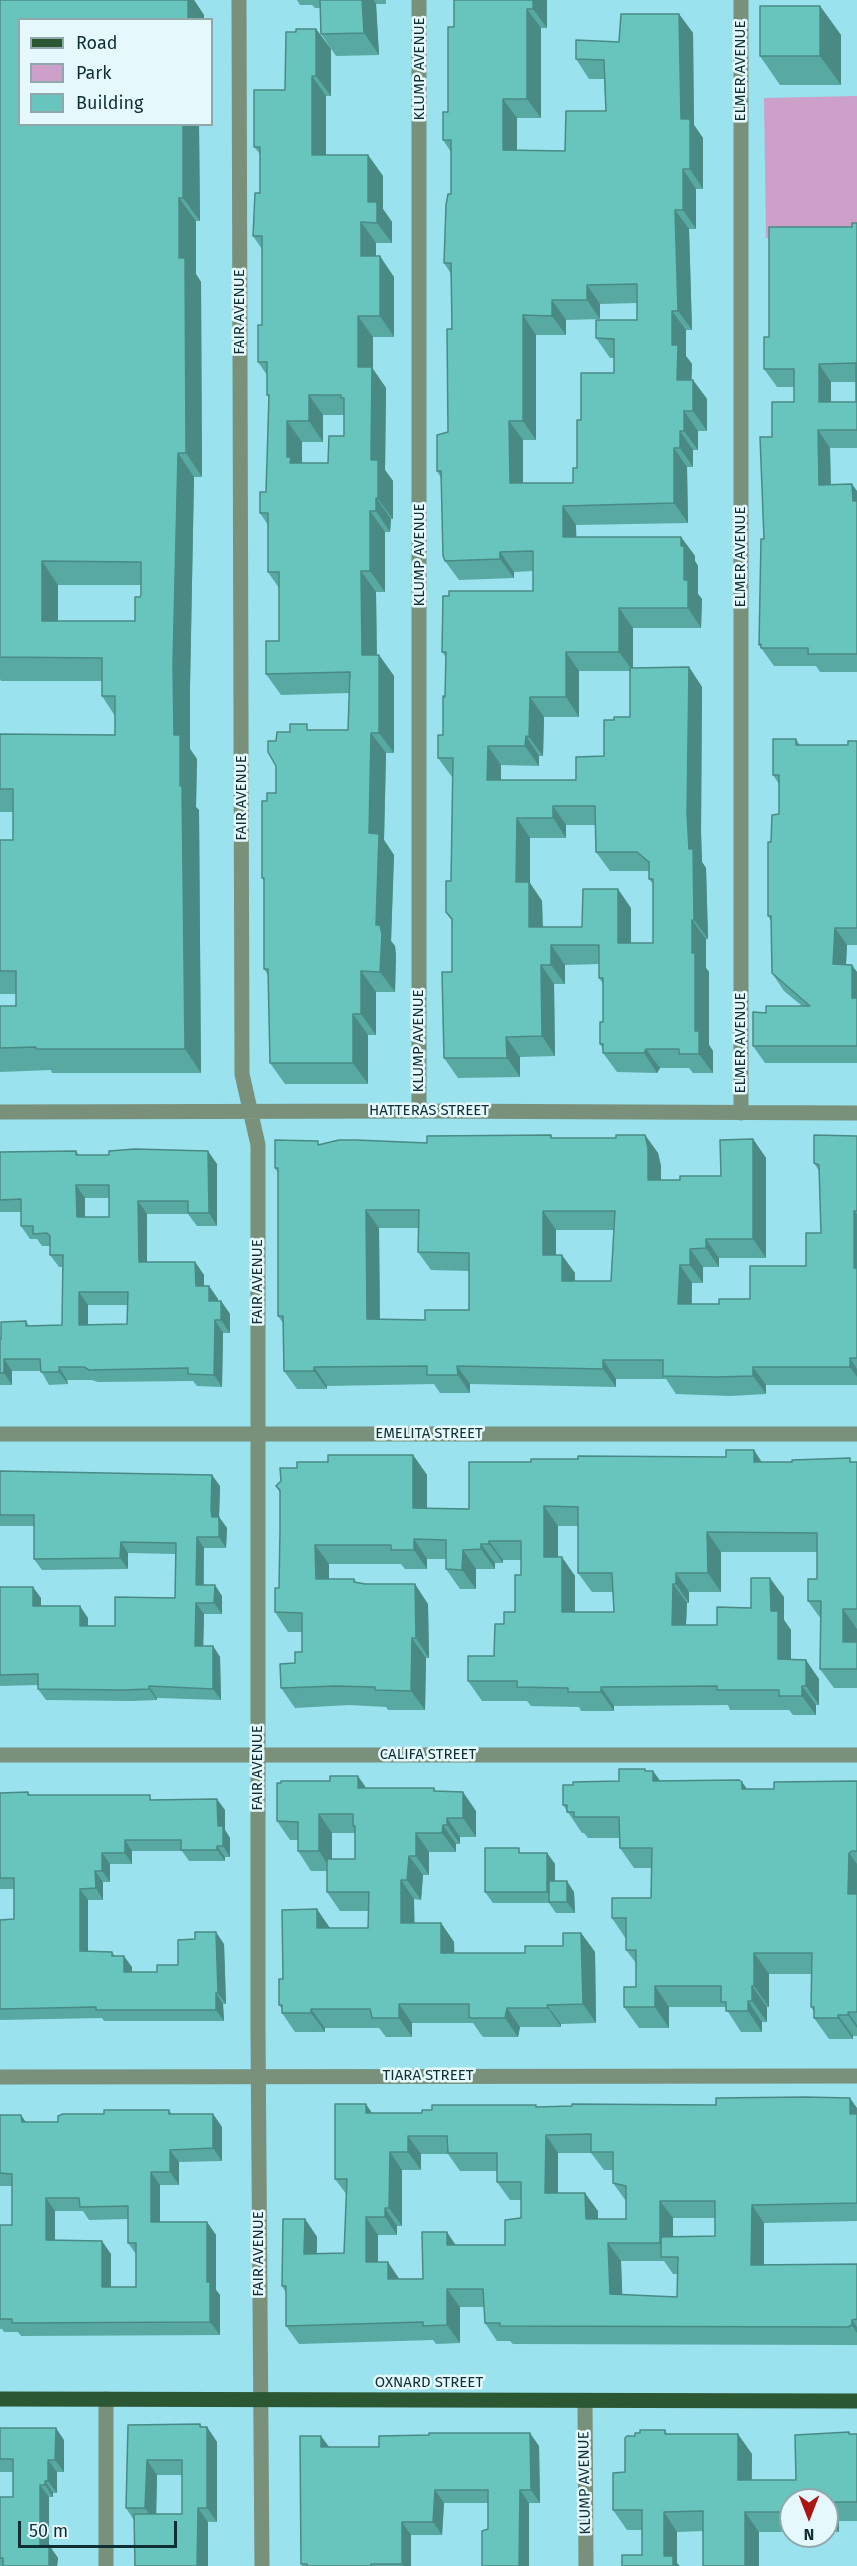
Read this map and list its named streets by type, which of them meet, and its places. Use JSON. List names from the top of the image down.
{
  "streets": {
    "main road": ["OXNARD STREET"],
    "street": [
      "KLUMP AVENUE",
      "ELMER AVENUE",
      "FAIR AVENUE",
      "HATTERAS STREET",
      "EMELITA STREET",
      "CALIFA STREET",
      "TIARA STREET"
    ]
  },
  "crossings": [
    ["KLUMP AVENUE", "HATTERAS STREET"],
    ["KLUMP AVENUE", "OXNARD STREET"],
    ["ELMER AVENUE", "HATTERAS STREET"],
    ["FAIR AVENUE", "HATTERAS STREET"],
    ["FAIR AVENUE", "EMELITA STREET"],
    ["FAIR AVENUE", "CALIFA STREET"],
    ["FAIR AVENUE", "TIARA STREET"],
    ["FAIR AVENUE", "OXNARD STREET"]
  ],
  "legend": ["Road", "Park", "Building"],
  "scale_bar": "50 m",
  "north": "bottom"
}
